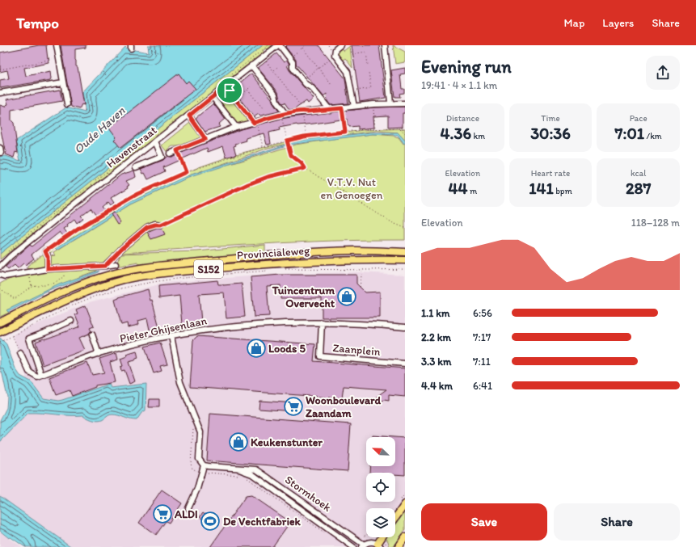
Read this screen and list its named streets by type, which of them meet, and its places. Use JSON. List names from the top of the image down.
{
  "streets": {
    "main road": ["Provincialeweg", "S152"],
    "street": [
      "Havenstraat",
      "Pieter Ghijsenlaan",
      "Zaanplein",
      "Stormhoek"
    ]
  },
  "crossings": [
    ["Pieter Ghijsenlaan", "Zaanplein"]
  ],
  "water": ["Oude Haven"],
  "parks": ["V.T.V. Nut en Genoegen"],
  "places": {
    "shop": ["Tuincentrum Overvecht", "Loods 5", "Keukenstunter"],
    "supermarket": ["Woonboulevard Zaandam", "ALDI"],
    "sports": ["De Vechtfabriek"]
  },
  "north": "top left",
  "page": {
    "header": "Tempo",
    "nav": ["Map", "Layers", "Share"],
    "heading": ["Evening run", "19:41 · 4 × 1.1 km"],
    "stats": [
      ["Distance", "4.36 km"],
      ["Time", "30:36"],
      ["Pace", "7:01 /km"],
      ["Elevation", "44 m"],
      ["Heart rate", "141 bpm"],
      ["kcal", "287"]
    ],
    "chart": ["Elevation", "118–128 m"],
    "list": [
      {
        "name": "1.1 km",
        "note": "6:56"
      },
      {
        "name": "2.2 km",
        "note": "7:17"
      },
      {
        "name": "3.3 km",
        "note": "7:11"
      },
      {
        "name": "4.4 km",
        "note": "6:41"
      }
    ],
    "buttons": ["Save", "Share"]
  }
}
